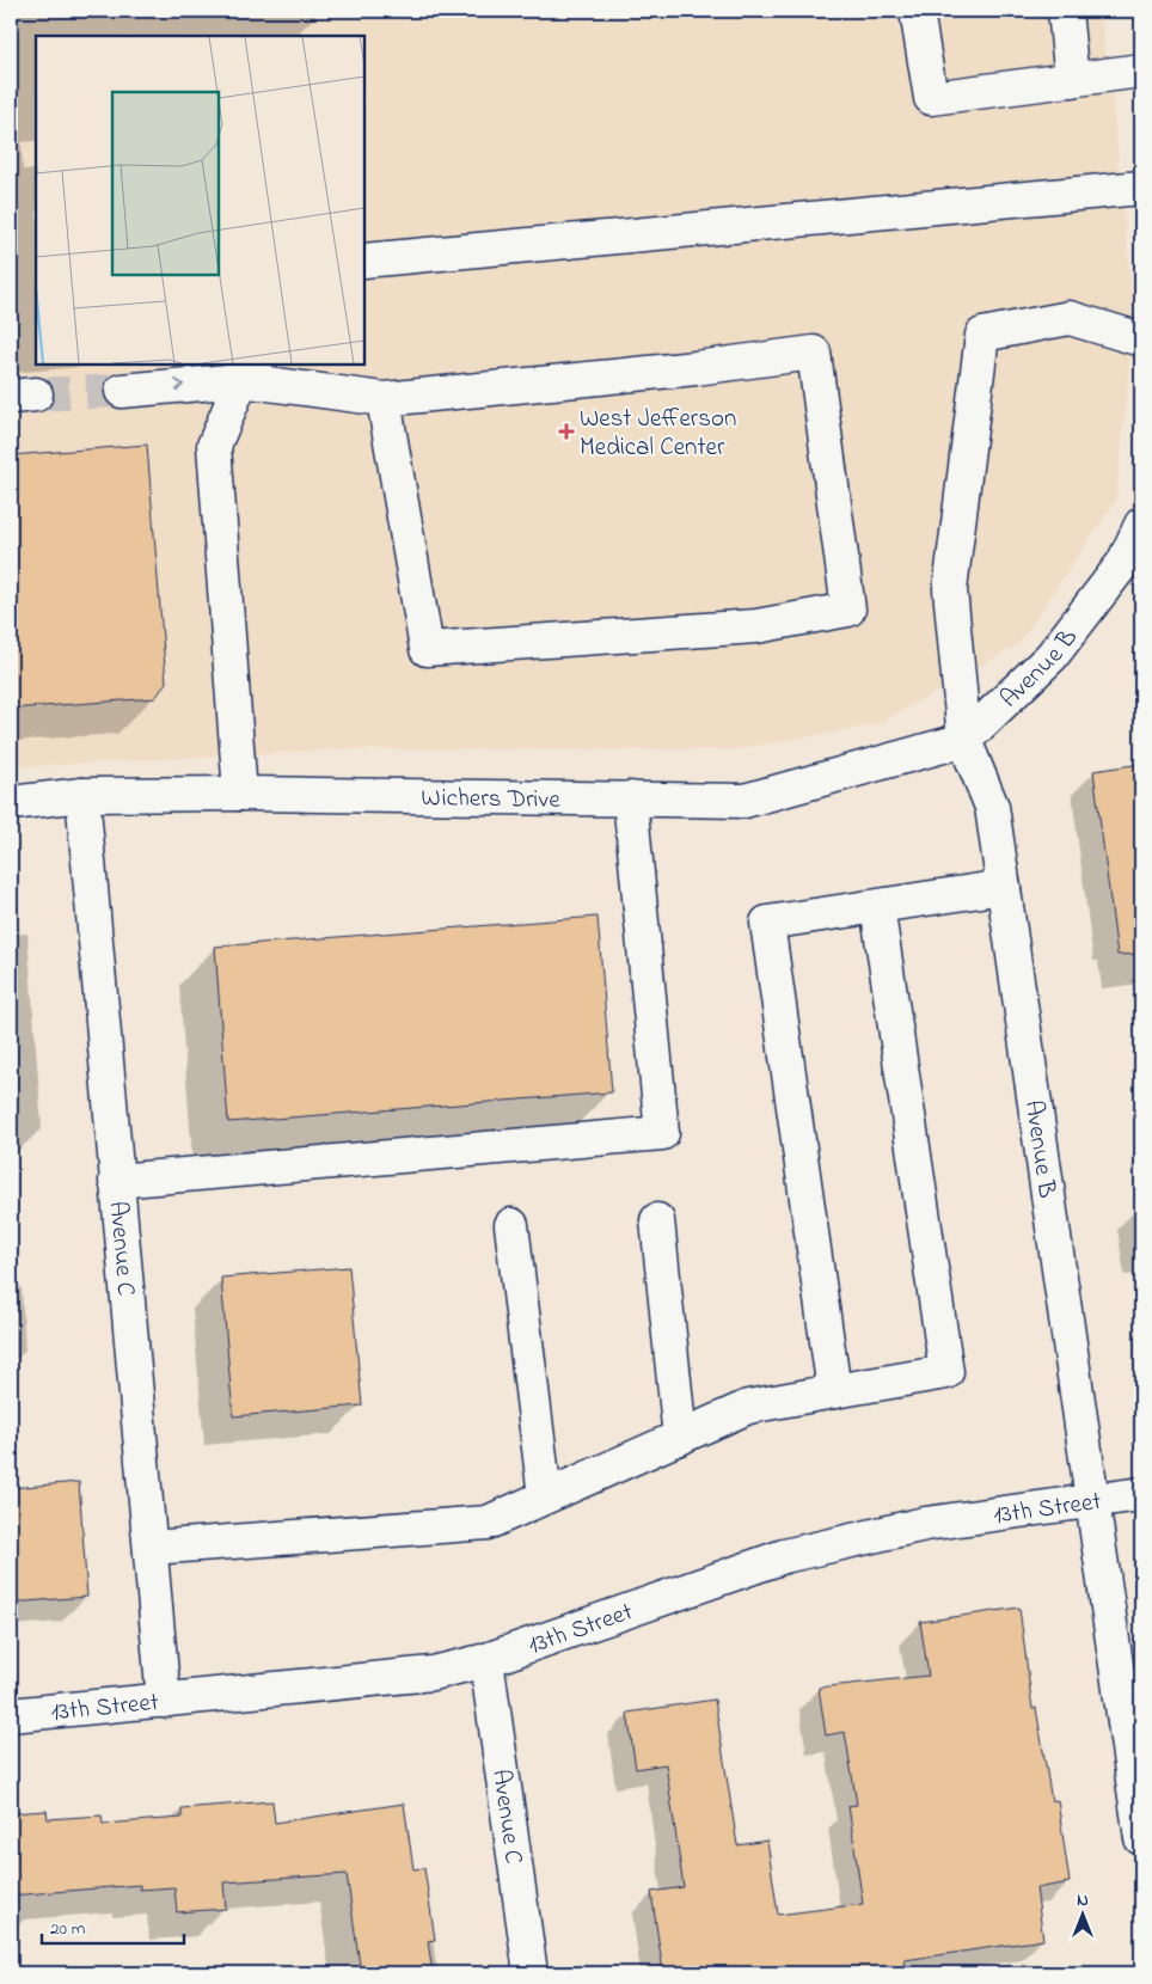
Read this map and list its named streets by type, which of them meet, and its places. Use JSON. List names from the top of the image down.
{
  "streets": {
    "street": [
      "Avenue B",
      "Wichers Drive",
      "Avenue C",
      "13th Street"
    ]
  },
  "crossings": [
    ["Avenue B", "Wichers Drive"],
    ["Avenue B", "13th Street"],
    ["Wichers Drive", "Avenue C"],
    ["Avenue C", "13th Street"]
  ],
  "places": {
    "health": ["West Jefferson Medical Center"]
  },
  "scale_bar": "20 m",
  "north": "top"
}
